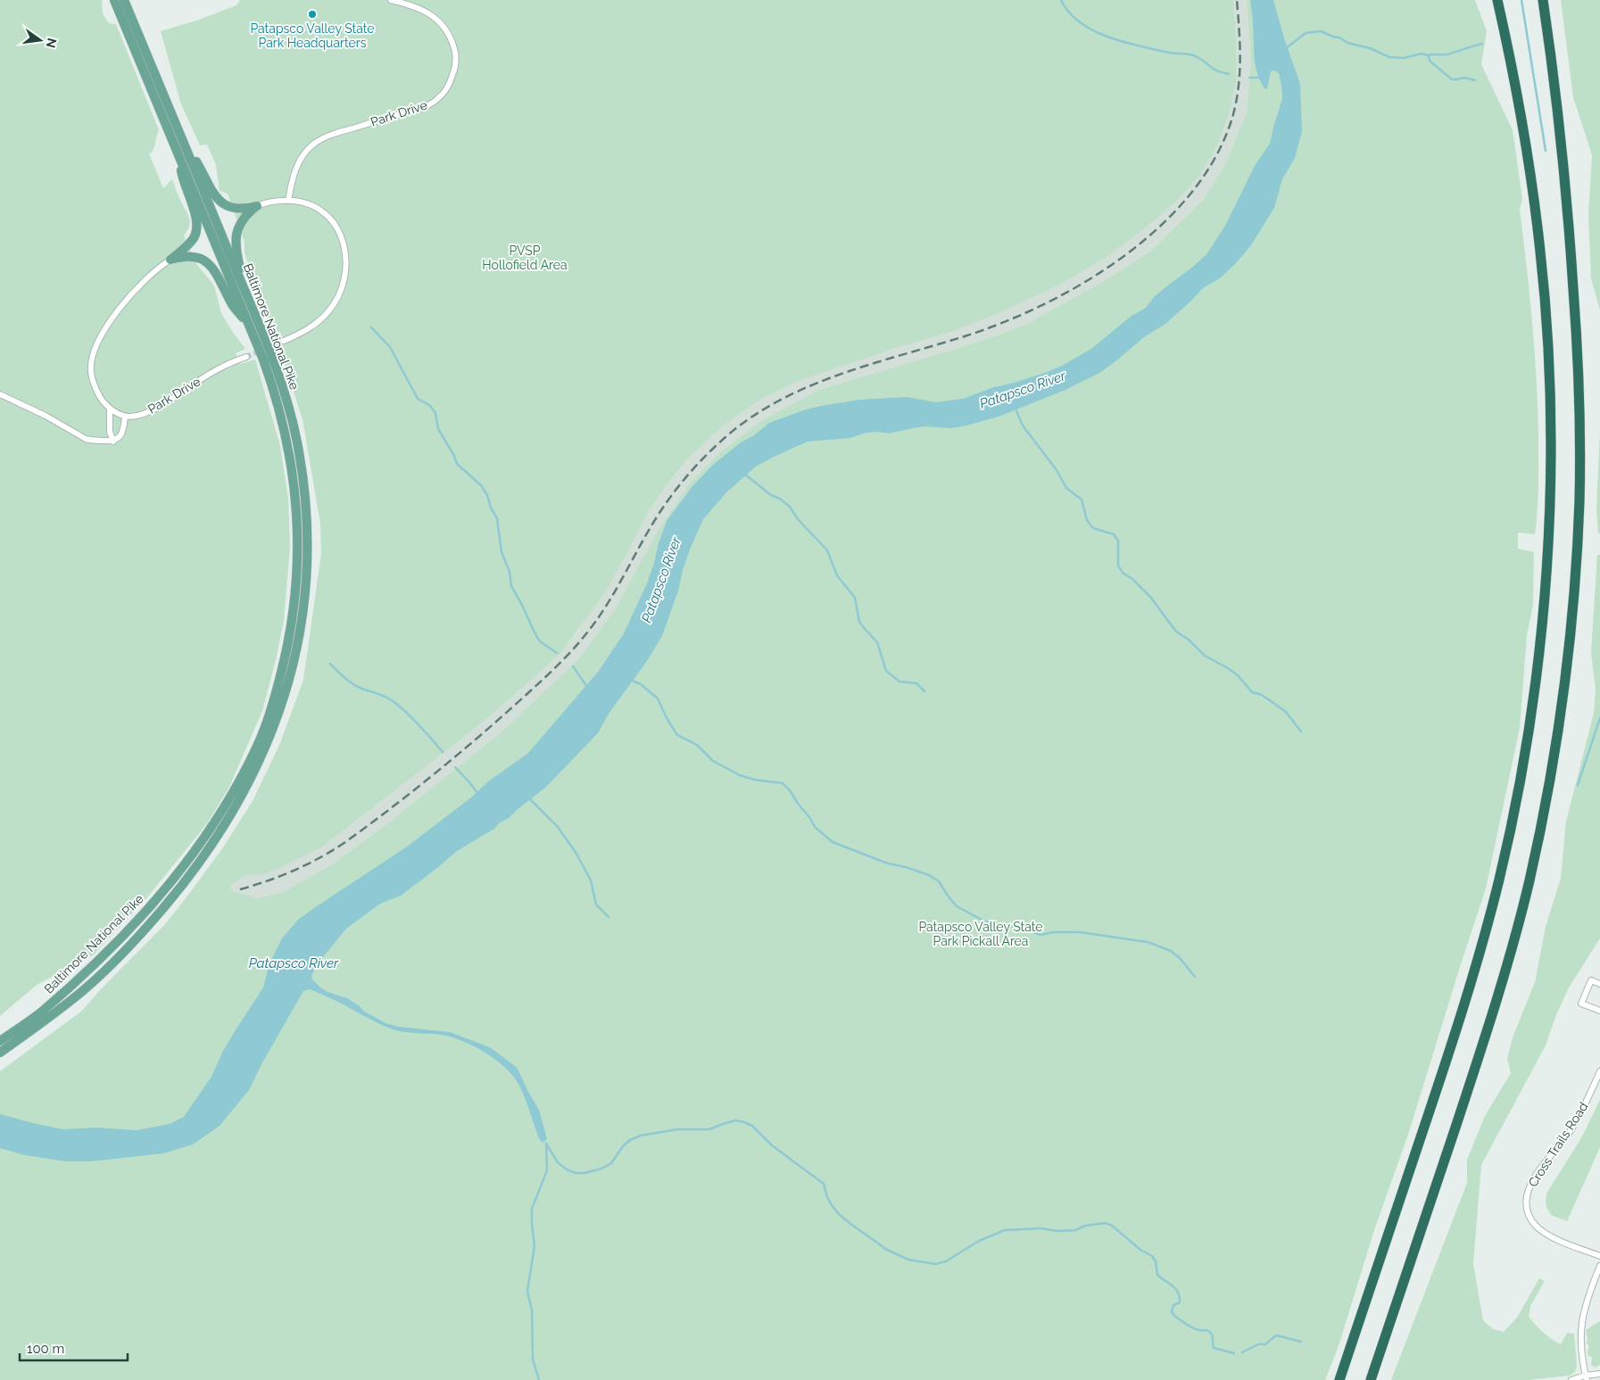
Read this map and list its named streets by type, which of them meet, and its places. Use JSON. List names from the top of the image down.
{
  "streets": {
    "main road": ["Baltimore National Pike"],
    "street": ["Park Drive", "Cross Trails Road"]
  },
  "water": ["Patapsco River"],
  "parks": ["PVSP Hollofield Area", "Patapsco Valley State Park Pickall Area"],
  "places": ["Patapsco Valley State Park Headquarters"],
  "scale_bar": "100 m",
  "north": "right"
}
